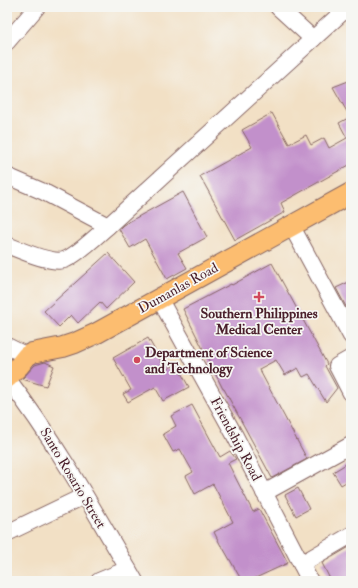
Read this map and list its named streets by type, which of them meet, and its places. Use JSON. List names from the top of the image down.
{
  "streets": {
    "main road": ["Dumanlas Road"],
    "street": ["Friendship Road", "Santo Rosario Street"]
  },
  "crossings": [
    ["Dumanlas Road", "Friendship Road"]
  ],
  "places": {
    "health": ["Southern Philippines Medical Center"],
    "other": ["Department of Science and Technology"]
  }
}
